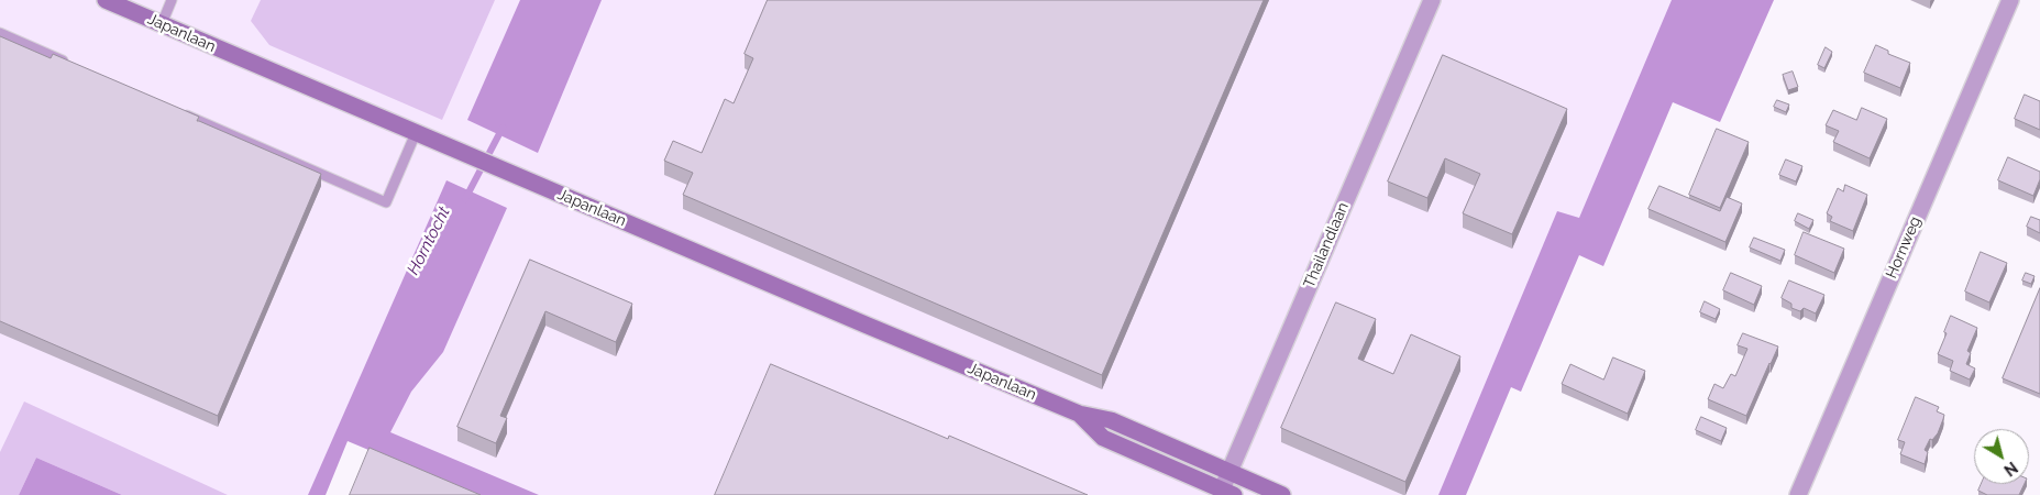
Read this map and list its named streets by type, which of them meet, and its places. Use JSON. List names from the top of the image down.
{
  "streets": {
    "street": ["Japanlaan", "Thailandlaan", "Hornweg"]
  },
  "crossings": [
    ["Japanlaan", "Thailandlaan"]
  ],
  "water": ["Horntocht"],
  "north": "bottom right"
}
